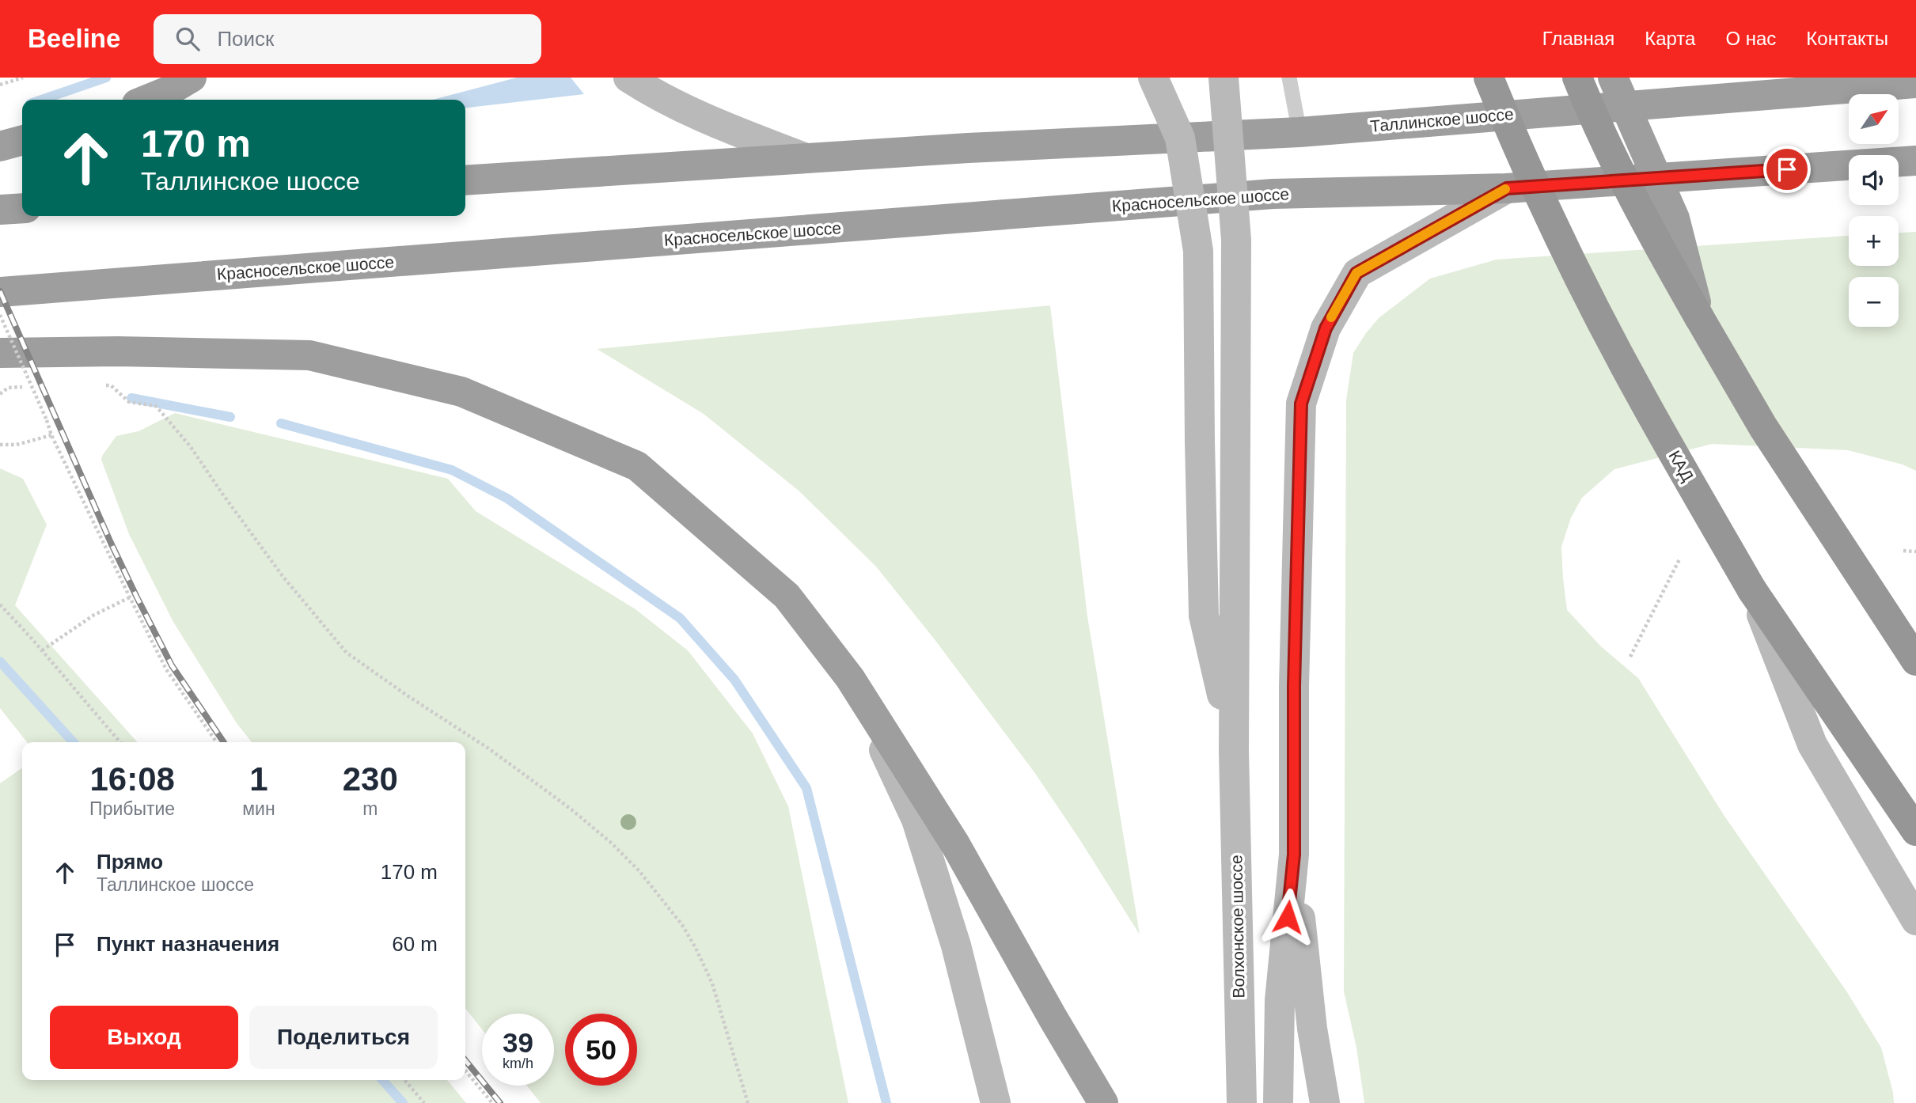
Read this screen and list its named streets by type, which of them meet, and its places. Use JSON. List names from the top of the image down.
{
  "streets": {
    "highway": ["Таллинское шоссе", "Красносельское шоссе", "КАД"],
    "main road": ["Волхонское шоссе"]
  },
  "north": "top right",
  "page": {
    "header": "Beeline",
    "search": "Поиск",
    "nav": [
      "Главная",
      "Карта",
      "О нас",
      "Контакты"
    ],
    "map_buttons": ["+", "−"],
    "turn": ["170 m", "Таллинское шоссе"],
    "eta": [
      "16:08",
      "Прибытие",
      "1",
      "мин",
      "230",
      "m"
    ],
    "list": [
      {
        "name": "Прямо",
        "note": "Таллинское шоссе",
        "value": "170 m"
      },
      {
        "name": "Пункт назначения",
        "value": "60 m"
      }
    ],
    "buttons": ["Выход", "Поделиться"],
    "speed": "39 km/h",
    "limit": "50"
  }
}
